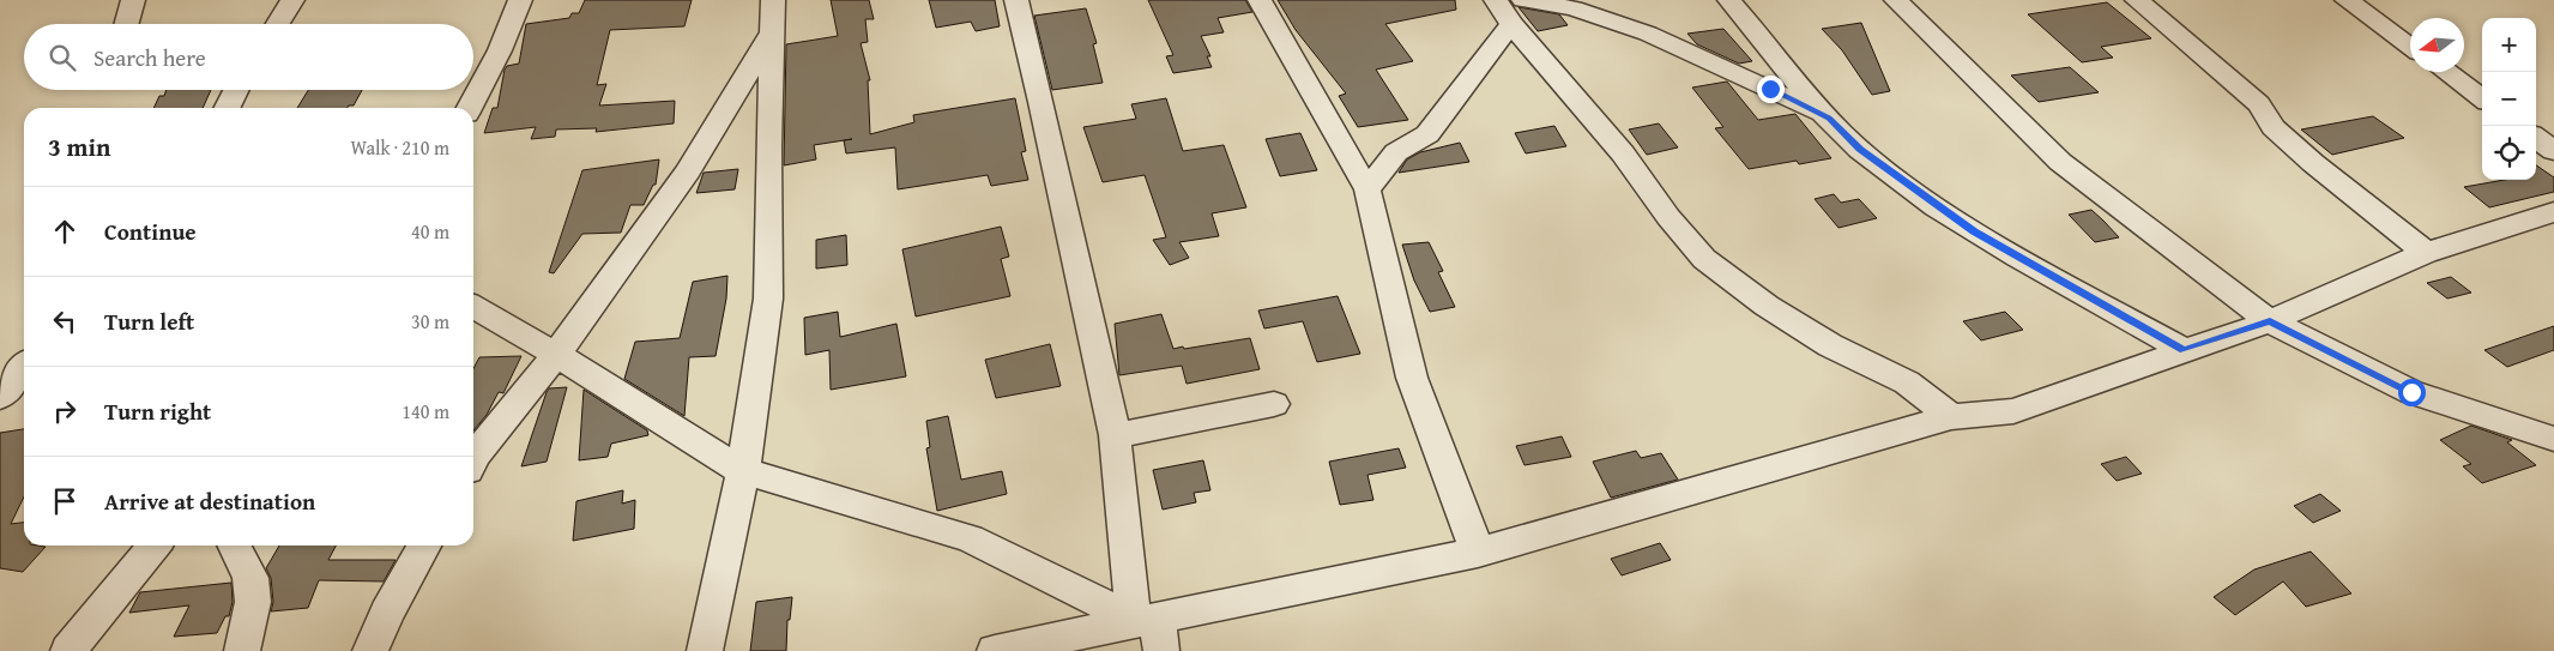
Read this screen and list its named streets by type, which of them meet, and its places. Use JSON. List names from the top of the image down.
{
  "north": "left",
  "page": {
    "map_buttons": ["+", "−"],
    "search": "Search here",
    "heading": ["3 min", "Walk · 210 m"],
    "list": [
      ["Continue", "40 m"],
      ["Turn left", "30 m"],
      ["Turn right", "140 m"],
      "Arrive at destination"
    ]
  }
}
